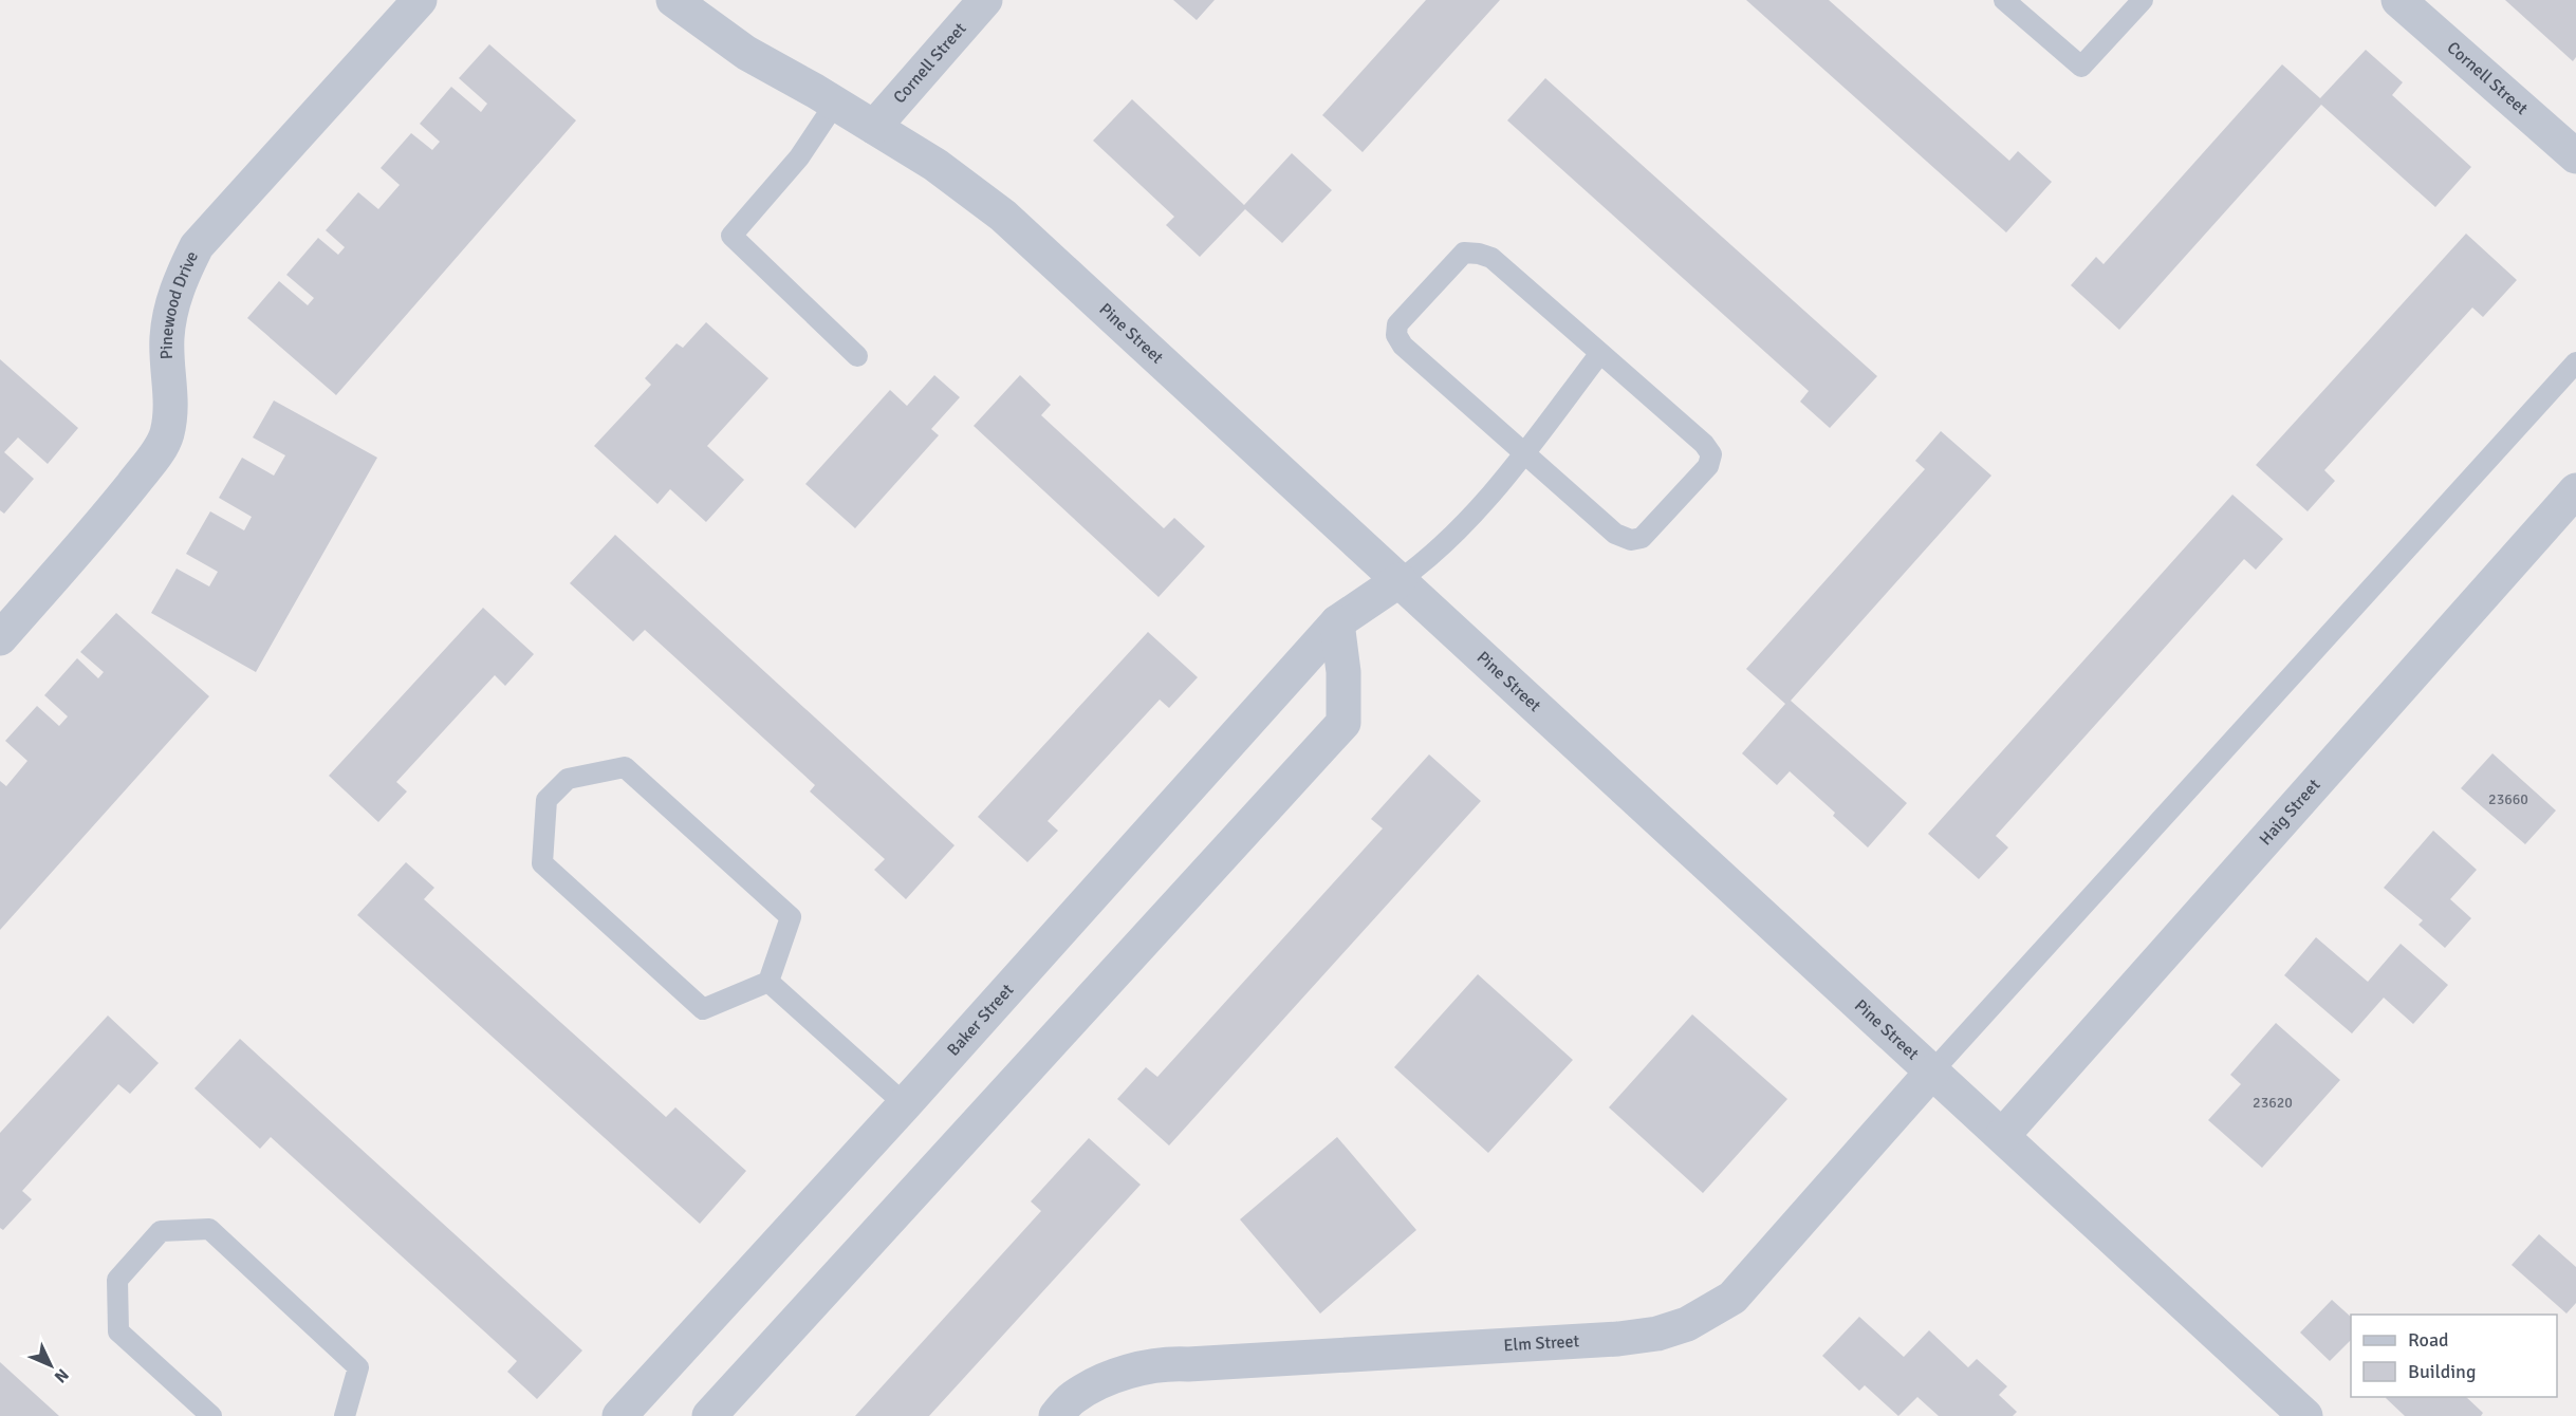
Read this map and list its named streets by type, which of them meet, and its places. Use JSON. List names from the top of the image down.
{
  "streets": {
    "street": [
      "Cornell Street",
      "Pinewood Drive",
      "Pine Street",
      "Haig Street",
      "Baker Street",
      "Elm Street"
    ]
  },
  "crossings": [
    ["Cornell Street", "Pine Street"],
    ["Pine Street", "Haig Street"],
    ["Pine Street", "Baker Street"],
    ["Pine Street", "Elm Street"]
  ],
  "house_numbers": ["23660", "23620"],
  "legend": ["Road", "Building"],
  "north": "bottom right"
}
